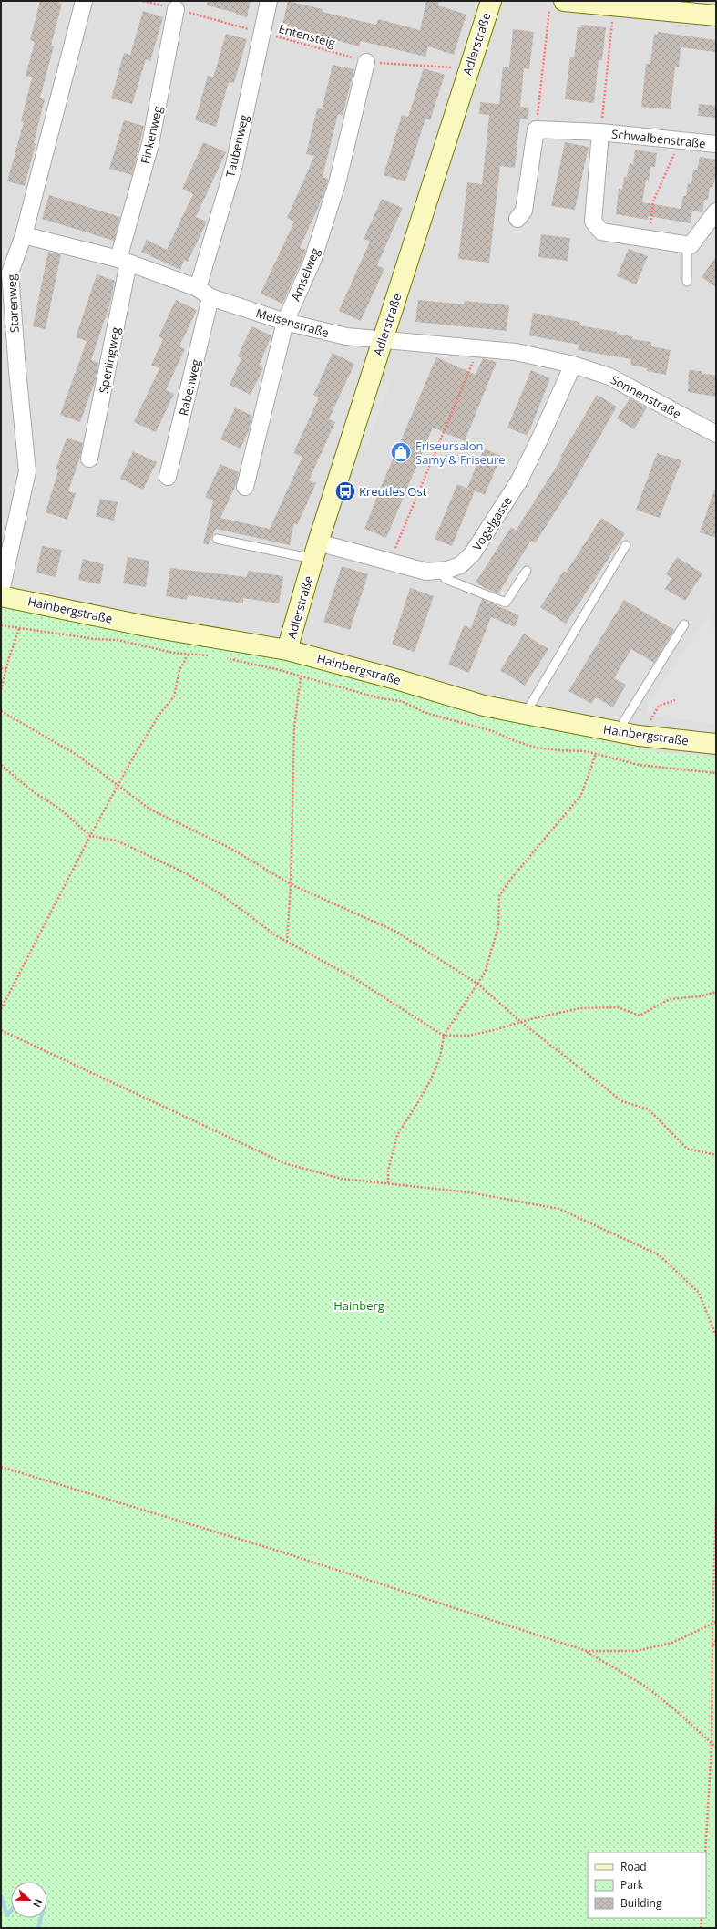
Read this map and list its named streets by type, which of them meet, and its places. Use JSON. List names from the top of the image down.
{
  "streets": {
    "street": [
      "Adlerstraße",
      "Finkenweg",
      "Schwalbenstraße",
      "Taubenweg",
      "Amselweg",
      "Starenweg",
      "Meisenstraße",
      "Sperlingweg",
      "Rabenweg",
      "Sonnenstraße",
      "Vogelgasse",
      "Hainbergstraße"
    ],
    "path": ["Entensteig"]
  },
  "crossings": [
    ["Entensteig", "Adlerstraße"],
    ["Entensteig", "Finkenweg"],
    ["Entensteig", "Taubenweg"],
    ["Entensteig", "Amselweg"],
    ["Adlerstraße", "Meisenstraße"],
    ["Adlerstraße", "Vogelgasse"],
    ["Adlerstraße", "Hainbergstraße"],
    ["Finkenweg", "Meisenstraße"],
    ["Finkenweg", "Sperlingweg"],
    ["Taubenweg", "Meisenstraße"],
    ["Taubenweg", "Rabenweg"],
    ["Amselweg", "Meisenstraße"],
    ["Starenweg", "Meisenstraße"],
    ["Meisenstraße", "Sperlingweg"],
    ["Meisenstraße", "Rabenweg"],
    ["Meisenstraße", "Sonnenstraße"],
    ["Meisenstraße", "Vogelgasse"],
    ["Sonnenstraße", "Vogelgasse"]
  ],
  "parks": ["Hainberg"],
  "places": {
    "shop": ["Friseursalon Samy & Friseure"],
    "bus stop": ["Kreutles Ost"]
  },
  "legend": ["Road", "Park", "Building"],
  "north": "right"
}
